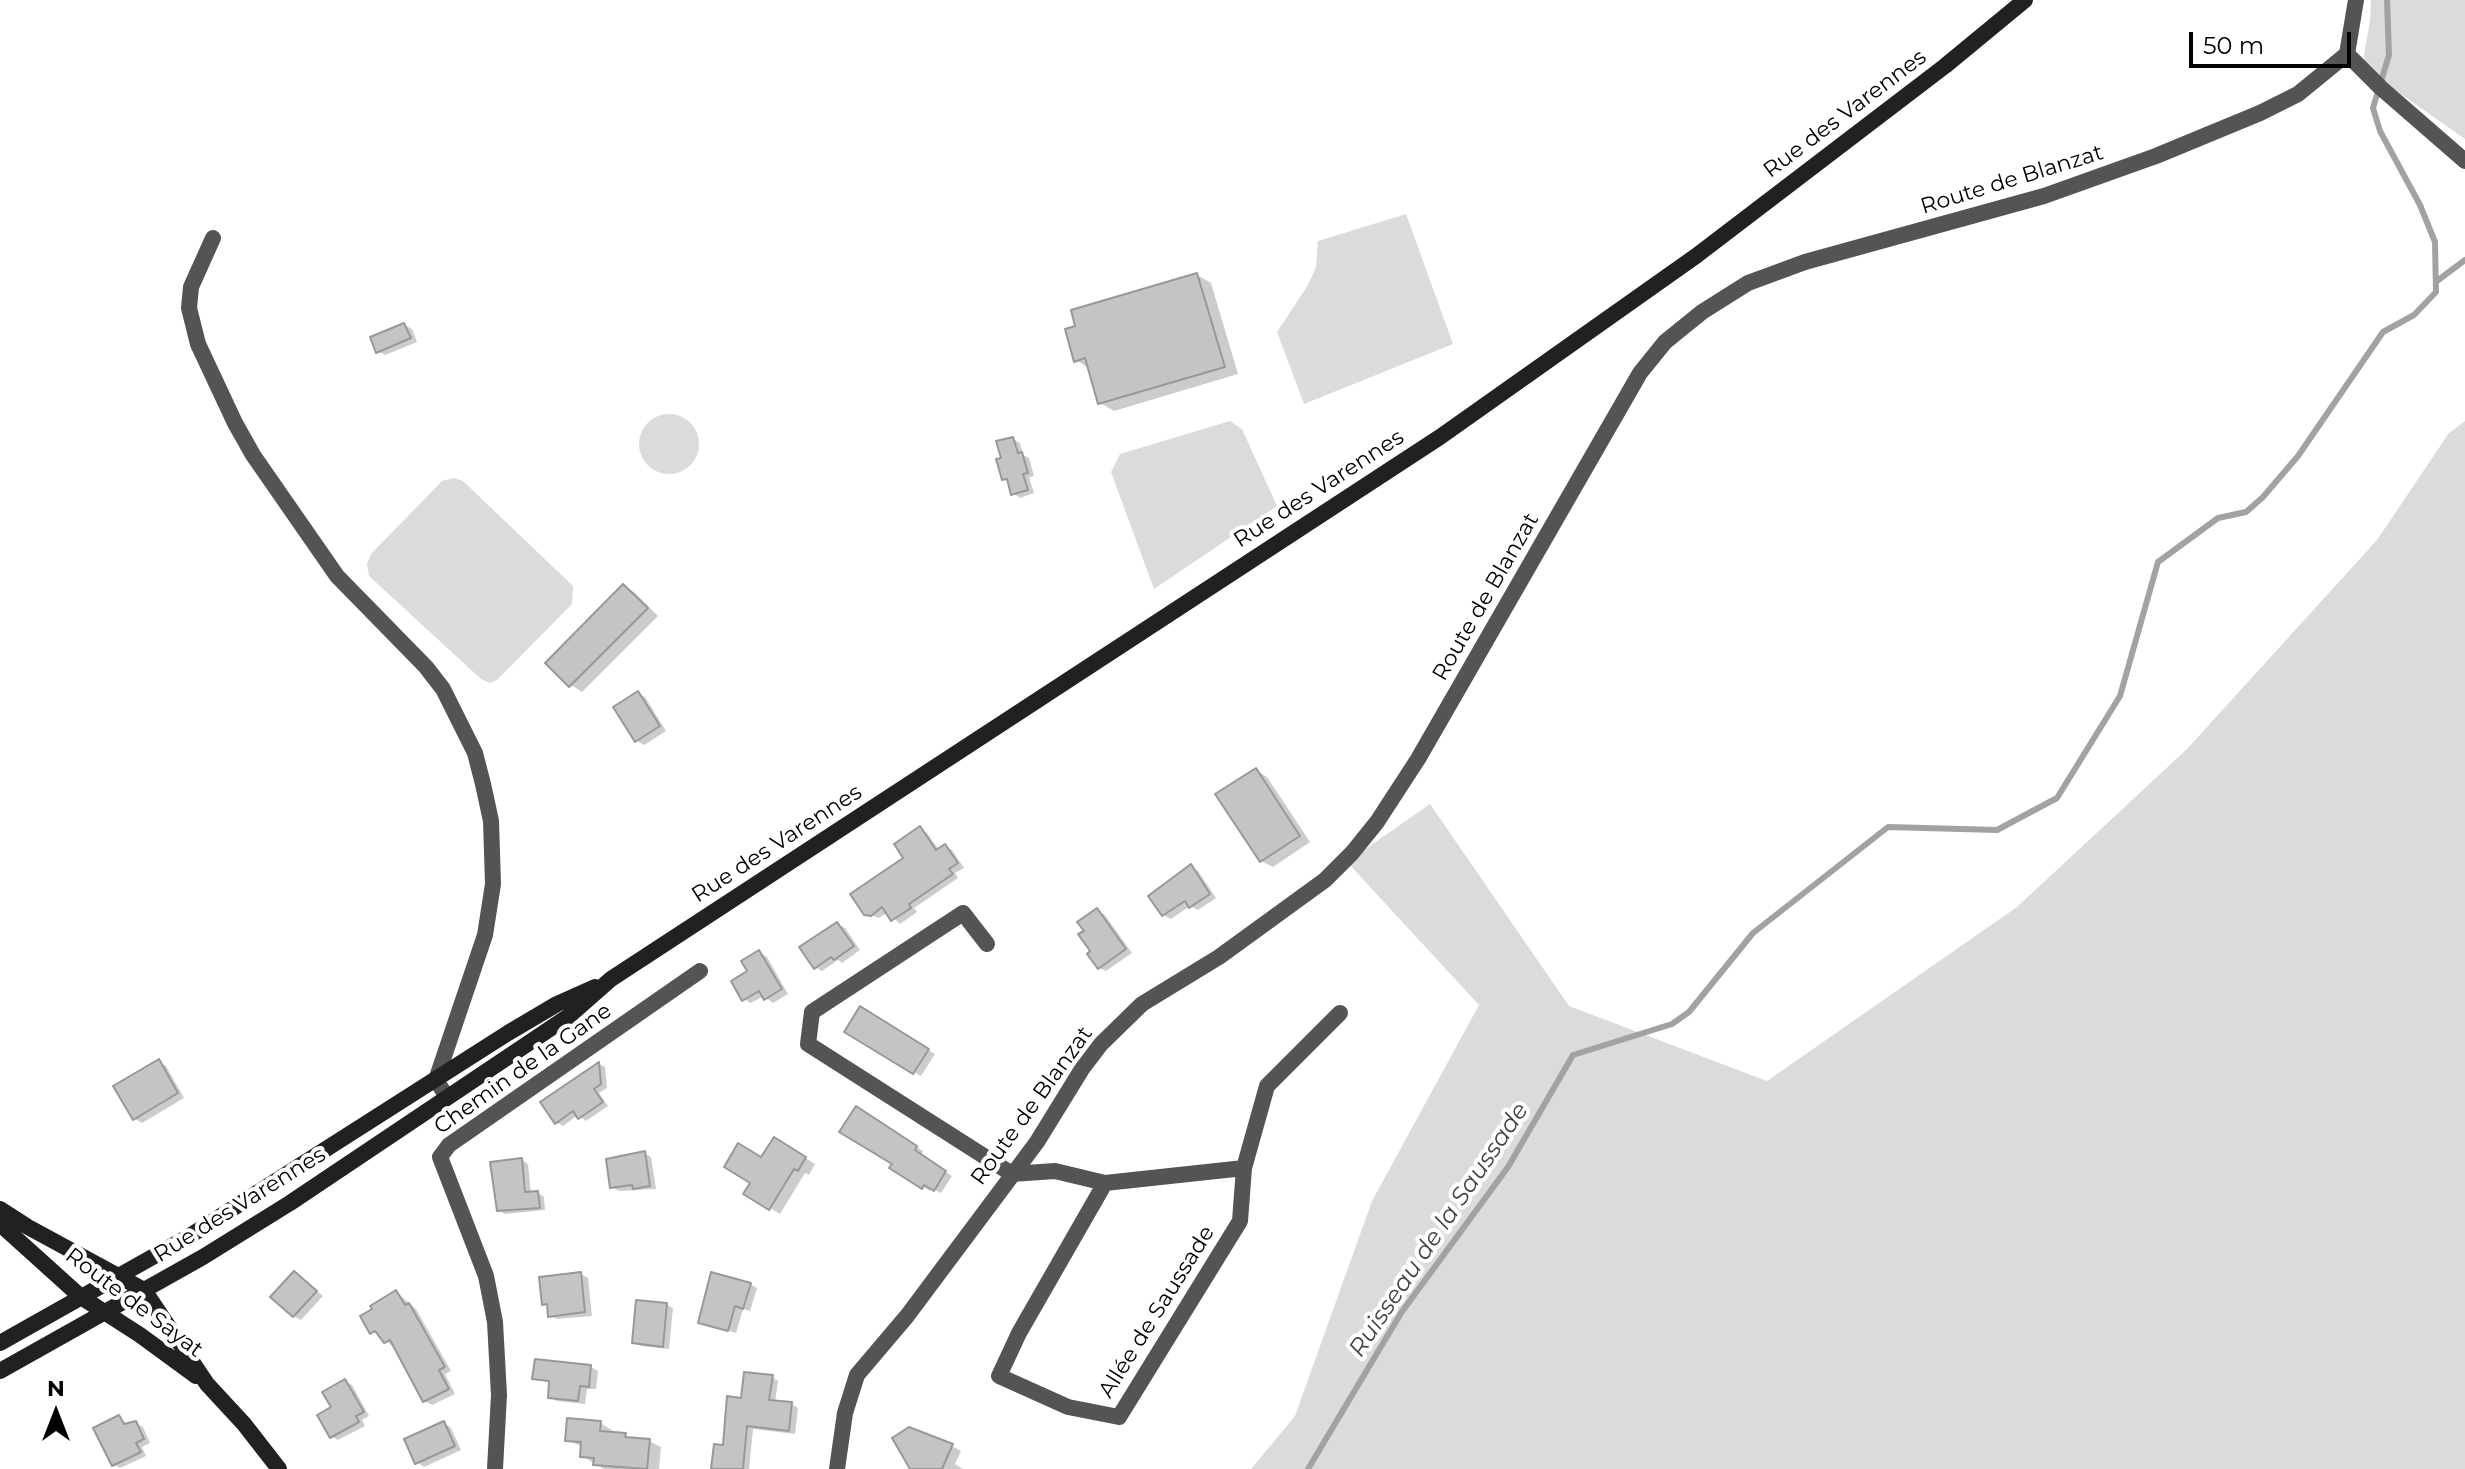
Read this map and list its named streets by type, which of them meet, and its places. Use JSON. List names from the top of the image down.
{
  "streets": {
    "main road": ["Rue des Varennes", "Route de Sayat"],
    "street": ["Route de Blanzat", "Chemin de la Gane", "Allée de Saussade"]
  },
  "crossings": [
    ["Rue des Varennes", "Chemin de la Gane"],
    ["Rue des Varennes", "Route de Sayat"]
  ],
  "water": ["Ruisseau de la Saussade"],
  "scale_bar": "50 m",
  "north": "top"
}
